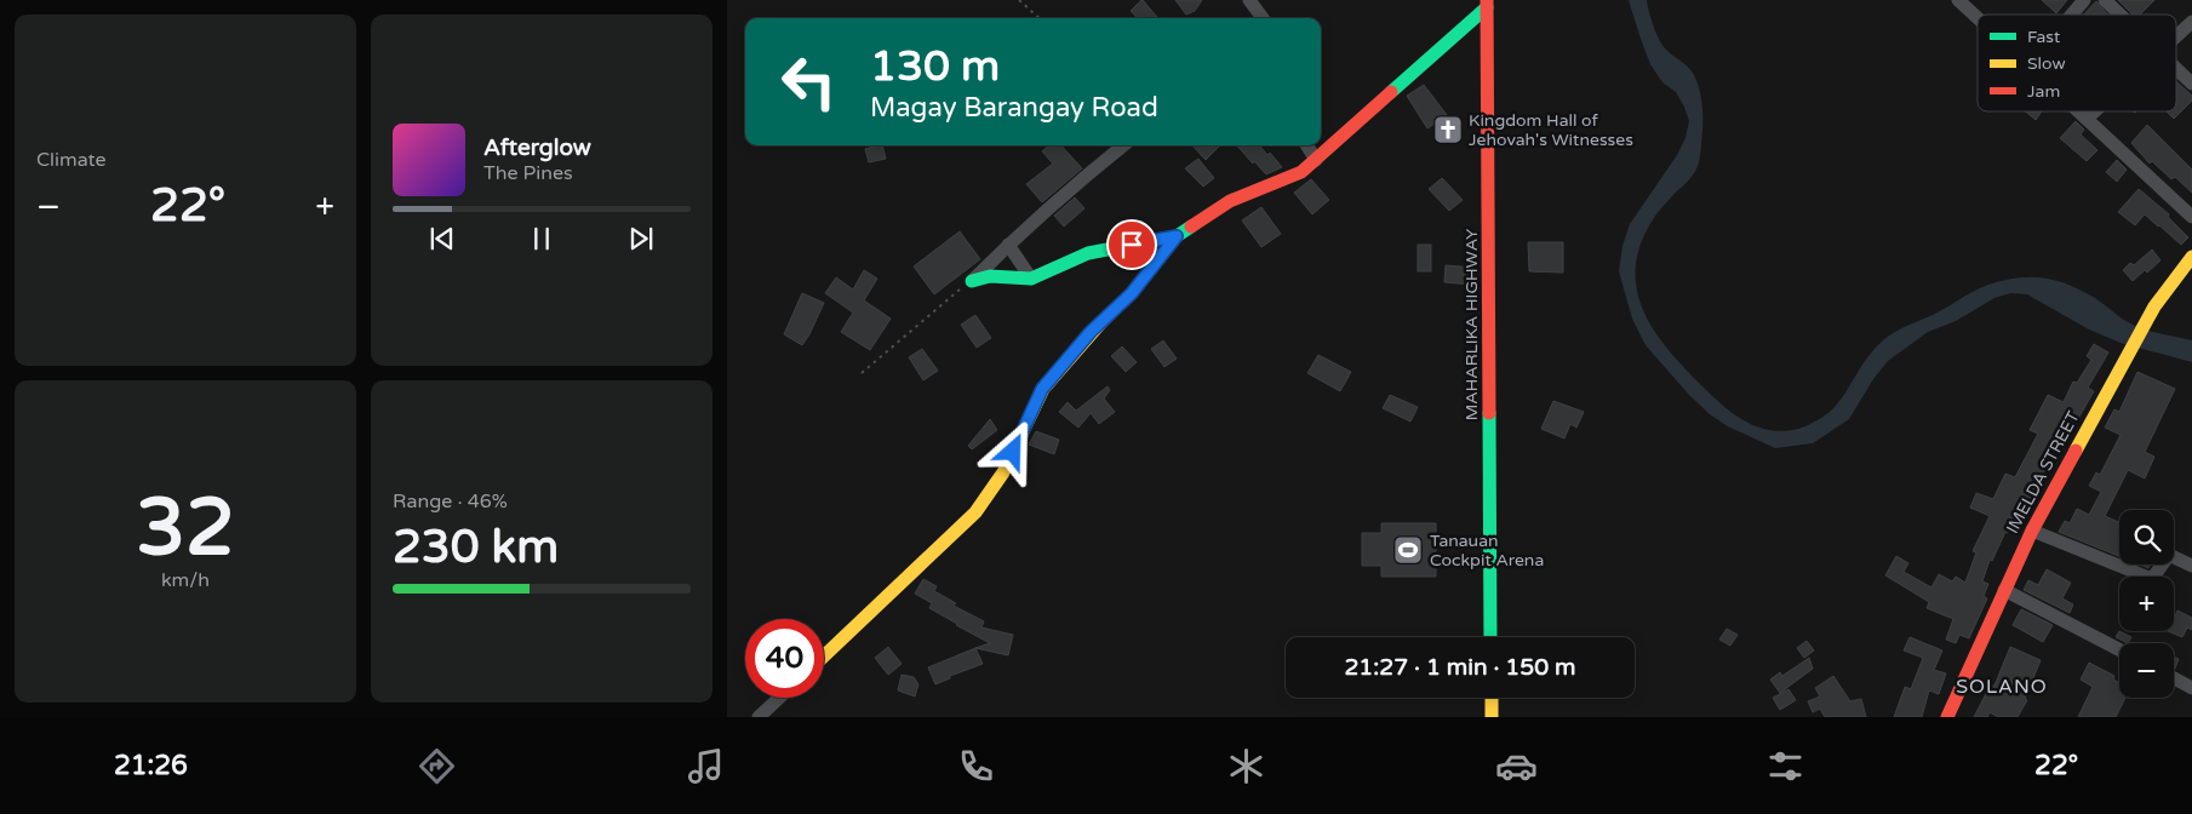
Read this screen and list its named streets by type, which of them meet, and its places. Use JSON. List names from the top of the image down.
{
  "streets": {
    "main road": ["MAHARLIKA HIGHWAY", "IMELDA STREET"]
  },
  "districts": ["SOLANO"],
  "places": {
    "church": ["Kingdom Hall of Jehovah's Witnesses"],
    "sports": ["Tanauan Cockpit Arena"]
  },
  "legend": ["Fast", "Slow", "Jam"],
  "page": {
    "tile": [
      "Climate",
      ["32", "km/h"],
      ["Range · 46%", "230 km"]
    ],
    "turn": ["130 m", "Magay Barangay Road"],
    "song": ["Afterglow", "The Pines"],
    "heat": ["−", "22°", "+"],
    "map_buttons": ["+", "−"],
    "limit": "40",
    "trip": "21:27 · 1 min · 150 m",
    "tabs": ["21:26", "22°"]
  }
}
